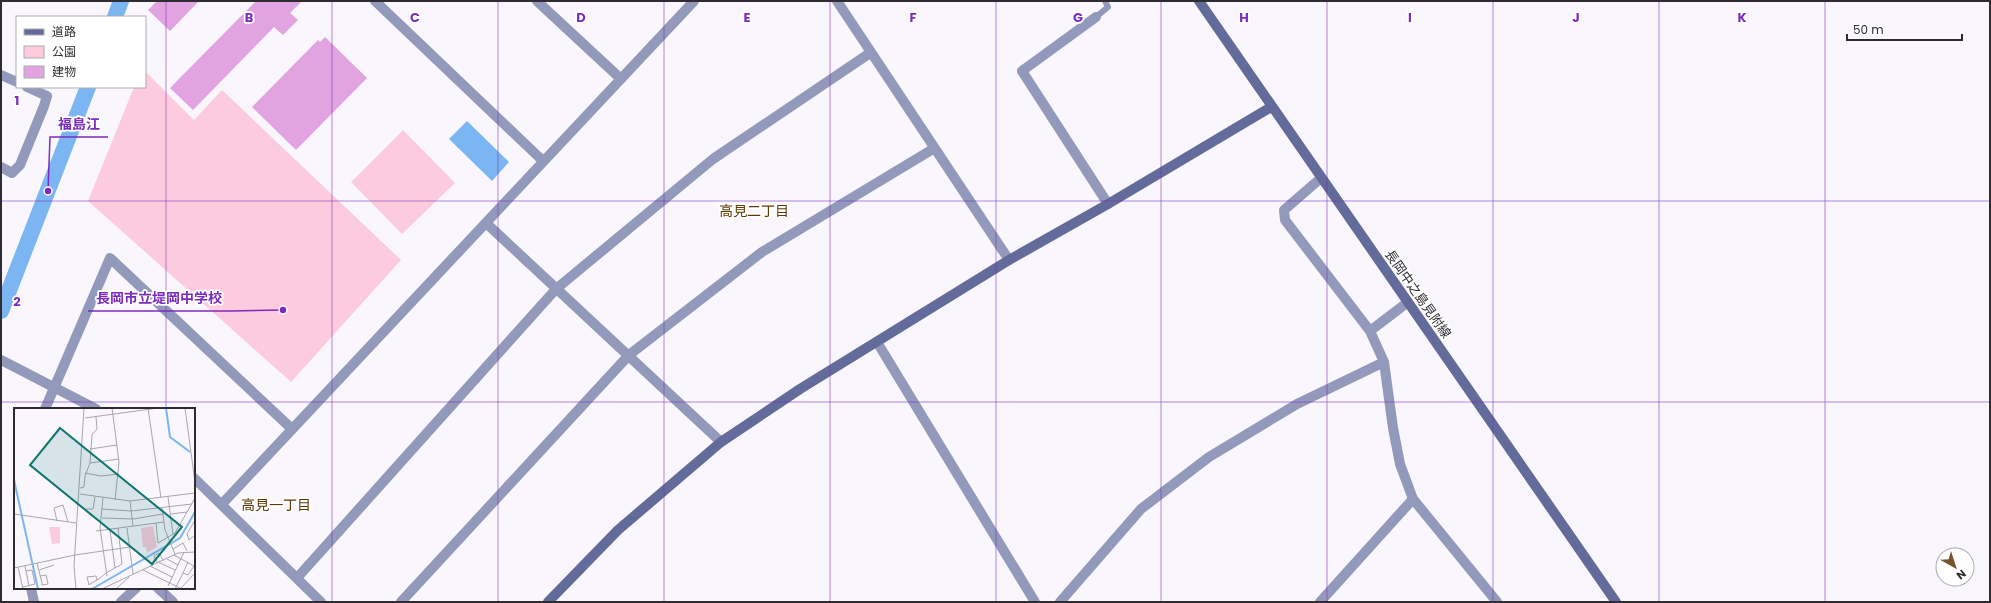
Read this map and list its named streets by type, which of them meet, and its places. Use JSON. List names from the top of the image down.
{
  "streets": {
    "street": ["長岡中之島見附線"]
  },
  "districts": ["高見二丁目", "高見一丁目"],
  "places": ["福島江", "長岡市立堤岡中学校"],
  "legend": ["道路", "公園", "建物"],
  "scale_bar": "50 m",
  "north": "bottom right",
  "grid": {
    "columns": [
      "B",
      "C",
      "D",
      "E",
      "F",
      "G",
      "H",
      "I",
      "J",
      "K"
    ],
    "rows": ["1", "2"]
  }
}
